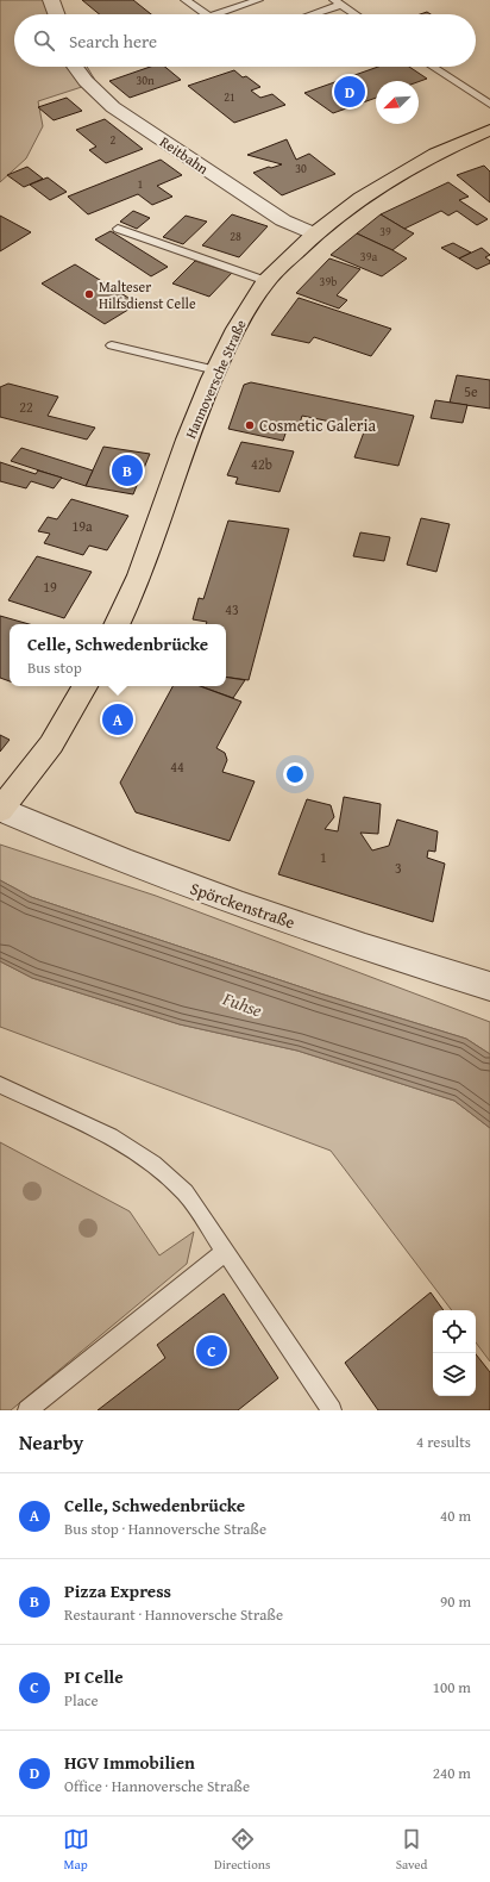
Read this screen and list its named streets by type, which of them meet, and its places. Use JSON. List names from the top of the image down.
{
  "streets": {
    "main road": ["Hannoversche Straße"],
    "street": ["Reitbahn", "Spörckenstraße"]
  },
  "crossings": [
    ["Reitbahn", "Hannoversche Straße"]
  ],
  "water": ["Fuhse"],
  "places": ["Malteser Hilfsdienst Celle", "Cosmetic Galeria"],
  "house_numbers": [
    "30n",
    "21",
    "2",
    "30",
    "1",
    "39",
    "28",
    "39a",
    "39b",
    "5e",
    "22",
    "42b",
    "19a",
    "19",
    "43",
    "44",
    "1",
    "3"
  ],
  "north": "bottom left",
  "page": {
    "search": "Search here",
    "pins": [
      "D",
      "B",
      "A",
      "C"
    ],
    "popup": ["Celle, Schwedenbrücke", "Bus stop"],
    "heading": ["Nearby", "4 results"],
    "list": [
      {
        "mark": "A",
        "name": "Celle, Schwedenbrücke",
        "note": "Bus stop · Hannoversche Straße",
        "value": "40 m"
      },
      {
        "mark": "B",
        "name": "Pizza Express",
        "note": "Restaurant · Hannoversche Straße",
        "value": "90 m"
      },
      {
        "mark": "C",
        "name": "PI Celle",
        "note": "Place",
        "value": "100 m"
      },
      {
        "mark": "D",
        "name": "HGV Immobilien",
        "note": "Office · Hannoversche Straße",
        "value": "240 m"
      }
    ],
    "nav": ["Map", "Directions", "Saved"]
  }
}
